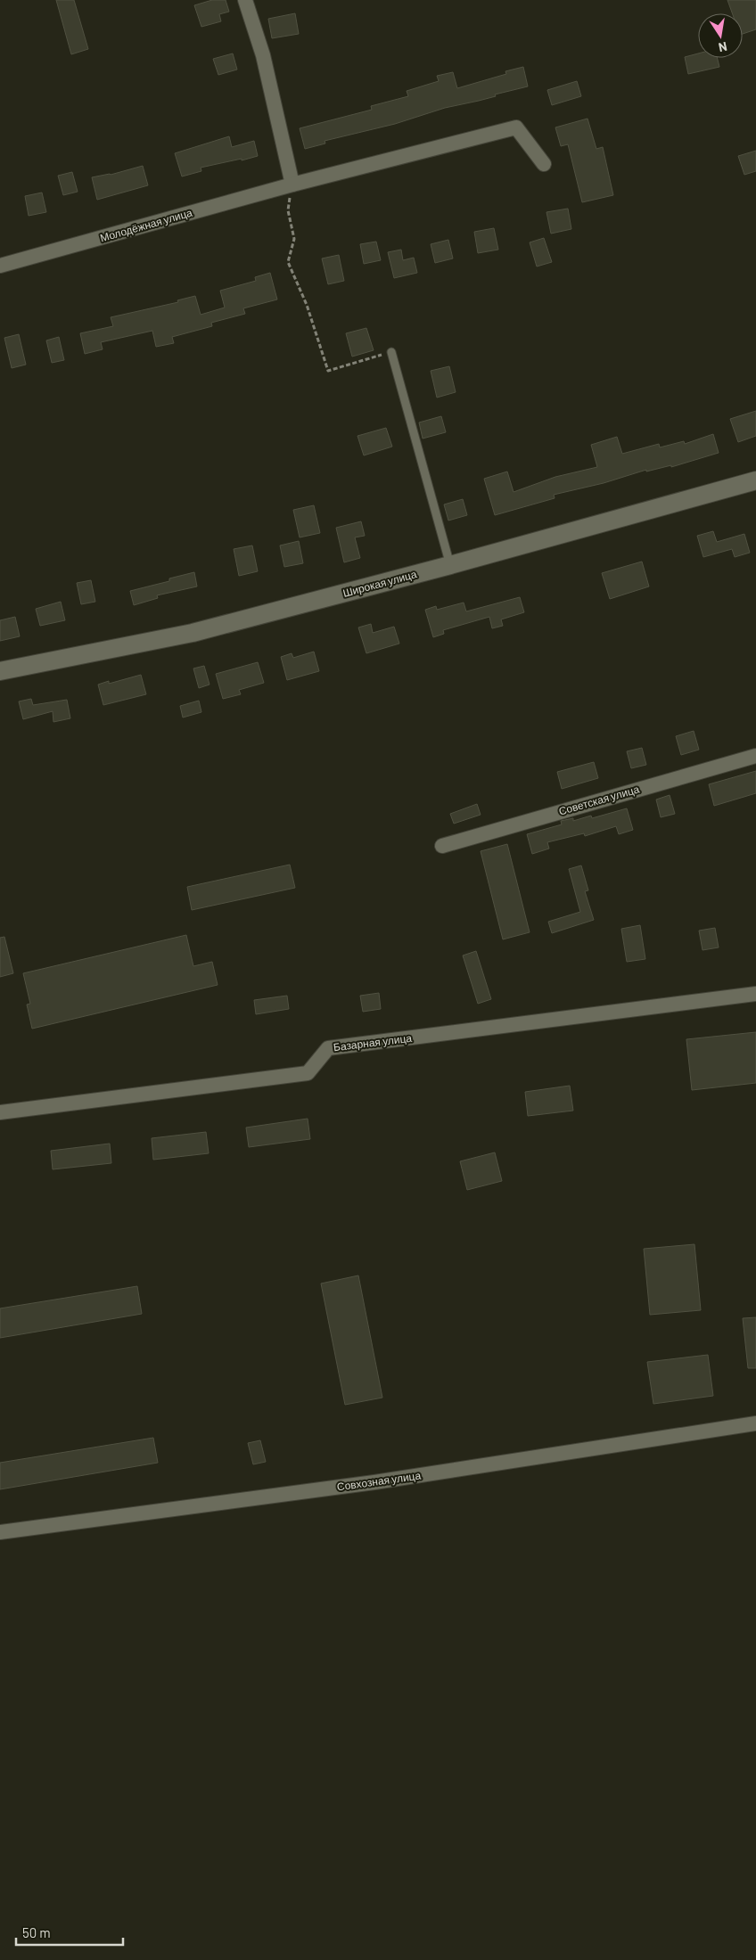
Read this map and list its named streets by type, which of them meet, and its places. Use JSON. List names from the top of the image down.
{
  "streets": {
    "street": [
      "Молодёжная улица",
      "Широкая улица",
      "Советская улица",
      "Базарная улица",
      "Совхозная улица"
    ]
  },
  "scale_bar": "50 m",
  "north": "bottom"
}
